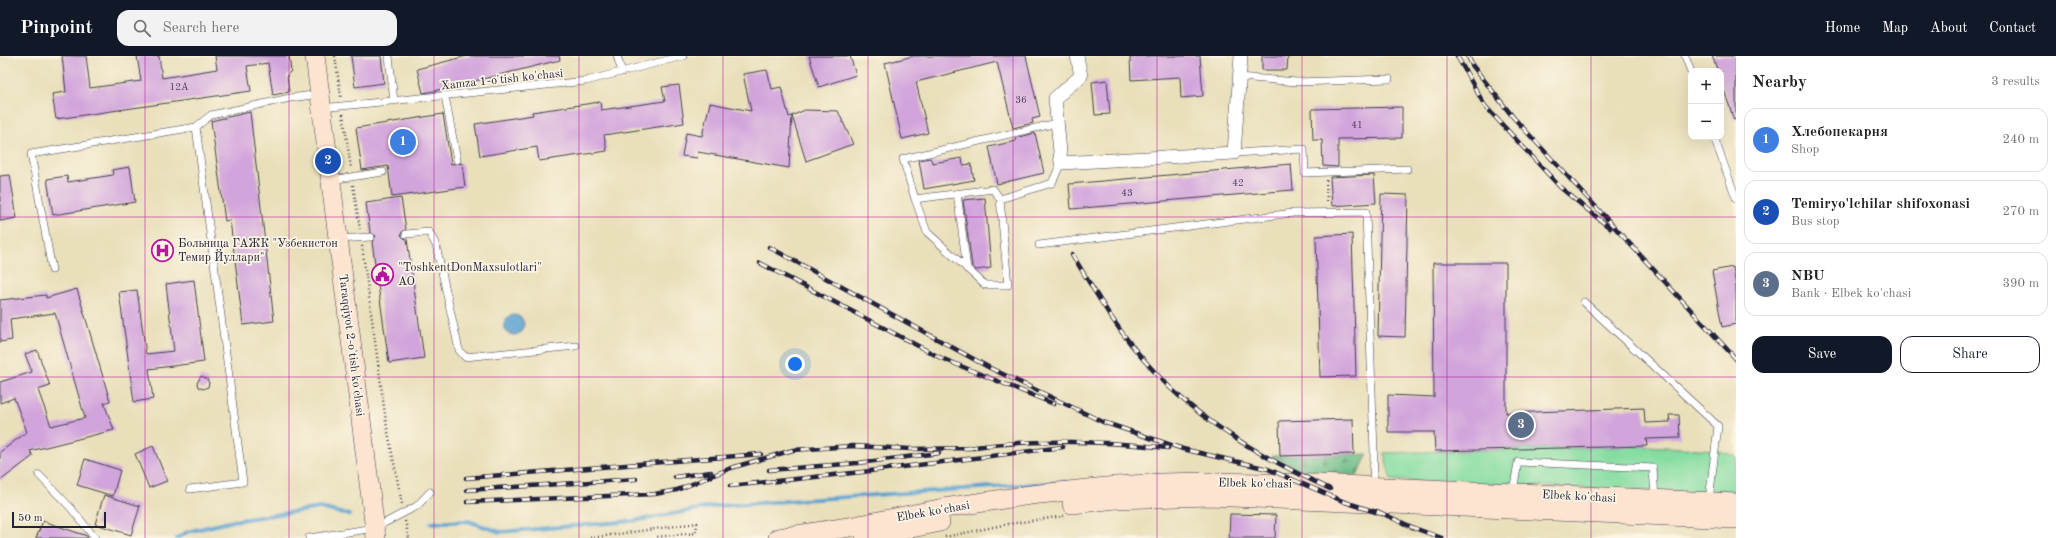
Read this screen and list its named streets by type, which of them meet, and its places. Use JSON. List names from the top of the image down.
{
  "streets": {
    "main road": ["Taraqqiyot 2-o'tish ko'chasi", "Elbek ko'chasi"],
    "lane": ["Xamza 1-o'tish ko'chasi"]
  },
  "crossings": [
    ["Xamza 1-o'tish ko'chasi", "Taraqqiyot 2-o'tish ko'chasi"]
  ],
  "places": {
    "hospital": ["Больница ГАЖК \"Узбекистон Темир Йуллари\""],
    "public building": ["\"ToshkentDonMaxsulotlari\" AO"]
  },
  "house_numbers": [
    "12А",
    "36",
    "41",
    "42",
    "43"
  ],
  "scale_bar": "50 m",
  "page": {
    "header": "Pinpoint",
    "search": "Search here",
    "nav": [
      "Home",
      "Map",
      "About",
      "Contact"
    ],
    "heading": ["Nearby", "3 results"],
    "map_buttons": ["+", "−"],
    "list": [
      {
        "mark": "1",
        "name": "Хлебопекарня",
        "note": "Shop",
        "value": "240 m"
      },
      {
        "mark": "2",
        "name": "Temiryo'lchilar shifoxonasi",
        "note": "Bus stop",
        "value": "270 m"
      },
      {
        "mark": "3",
        "name": "NBU",
        "note": "Bank · Elbek ko'chasi",
        "value": "390 m"
      }
    ],
    "pins": ["1", "2", "3"],
    "buttons": ["Save", "Share"],
    "scale": "50 m"
  }
}
